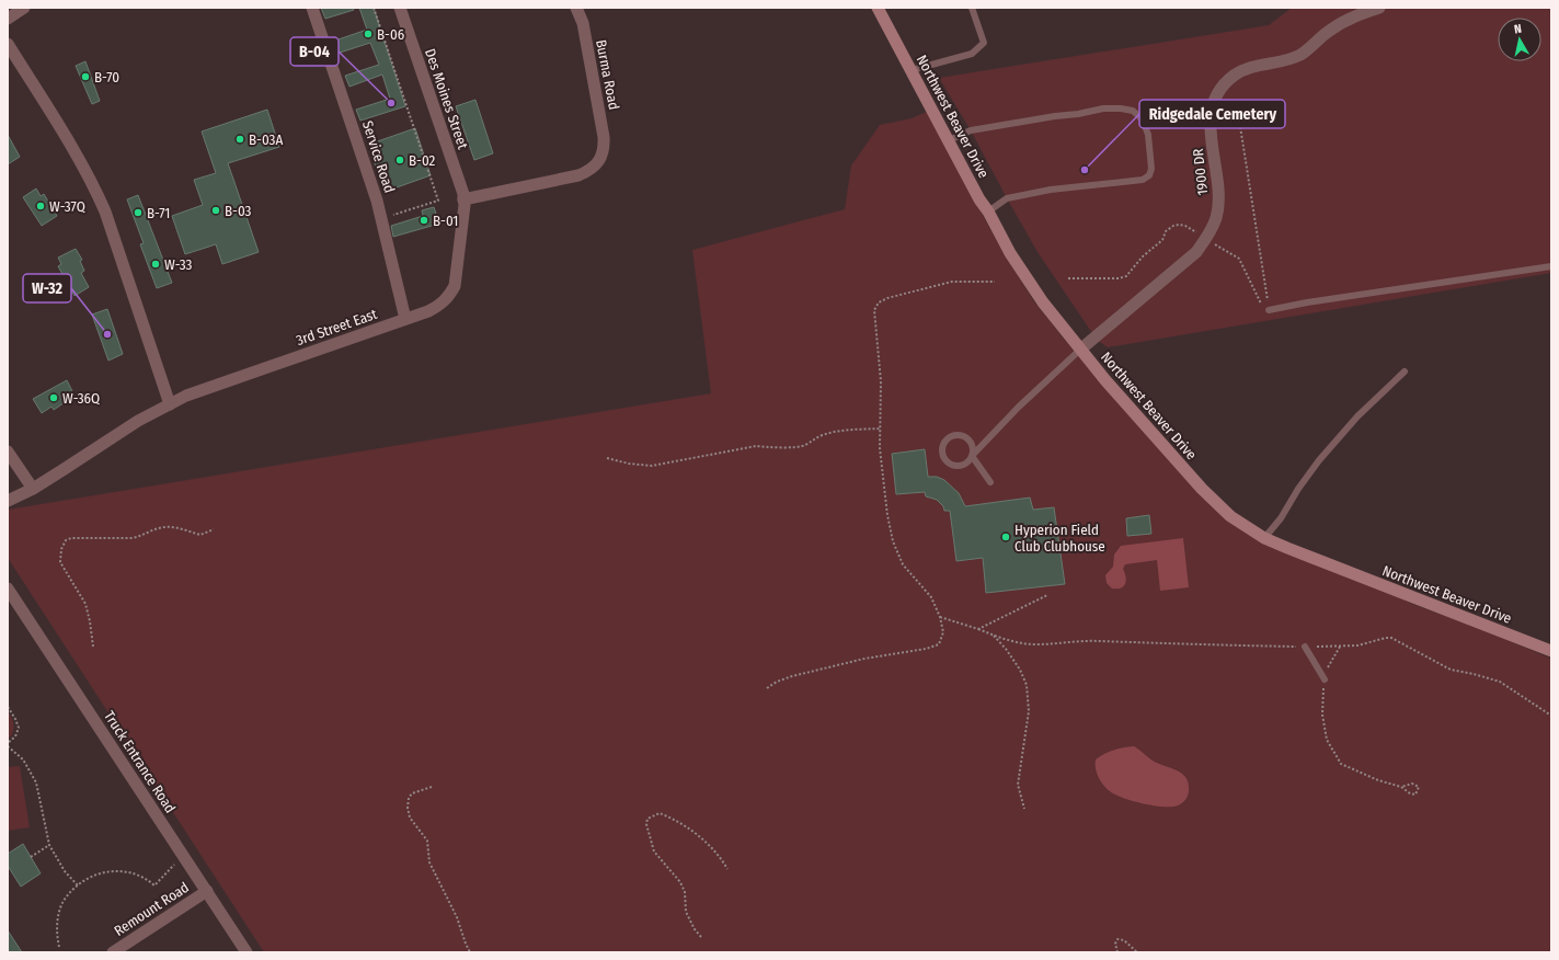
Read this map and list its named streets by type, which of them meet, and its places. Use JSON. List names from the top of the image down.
{
  "streets": {
    "main road": ["Northwest Beaver Drive"],
    "street": [
      "Burma Road",
      "Des Moines Street",
      "Service Road",
      "1900 DR",
      "3rd Street East",
      "Truck Entrance Road",
      "Remount Road"
    ]
  },
  "crossings": [
    ["Burma Road", "Des Moines Street"],
    ["Burma Road", "3rd Street East"],
    ["Des Moines Street", "3rd Street East"],
    ["Northwest Beaver Drive", "1900 DR"],
    ["Service Road", "3rd Street East"],
    ["Truck Entrance Road", "Remount Road"]
  ],
  "places": [
    "B-06",
    "B-70",
    "B-04",
    "B-03A",
    "B-02",
    "Ridgedale Cemetery",
    "W-37Q",
    "B-03",
    "B-71",
    "B-01",
    "W-33",
    "W-32",
    "W-36Q",
    "Hyperion Field Club Clubhouse"
  ],
  "north": "top"
}
